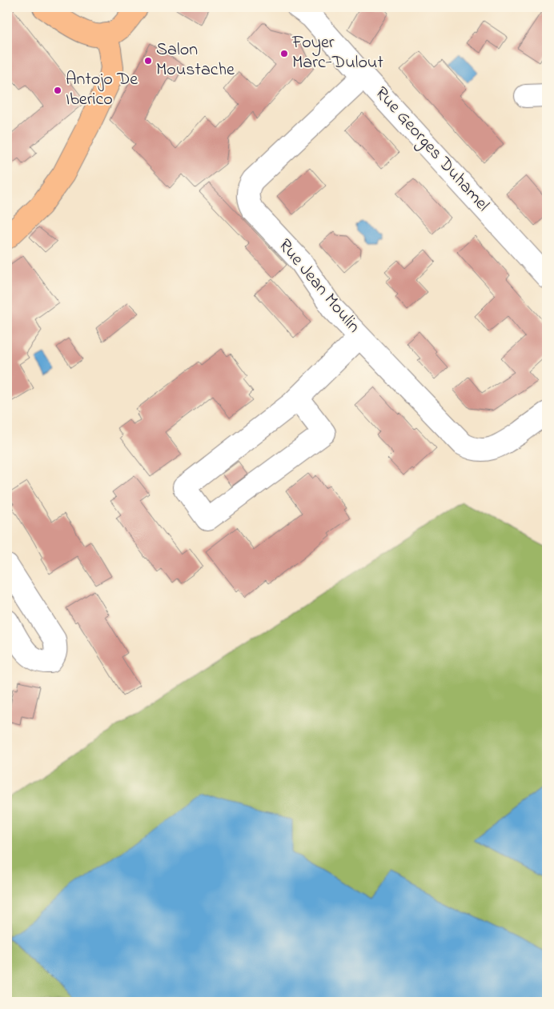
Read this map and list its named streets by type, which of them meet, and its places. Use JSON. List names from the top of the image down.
{
  "streets": {
    "street": ["Rue Georges Duhamel", "Rue Jean Moulin"]
  },
  "crossings": [
    ["Rue Georges Duhamel", "Rue Jean Moulin"]
  ],
  "places": ["Foyer Marc-Dulout", "Salon Moustache", "Antojo De Iberico"]
}
